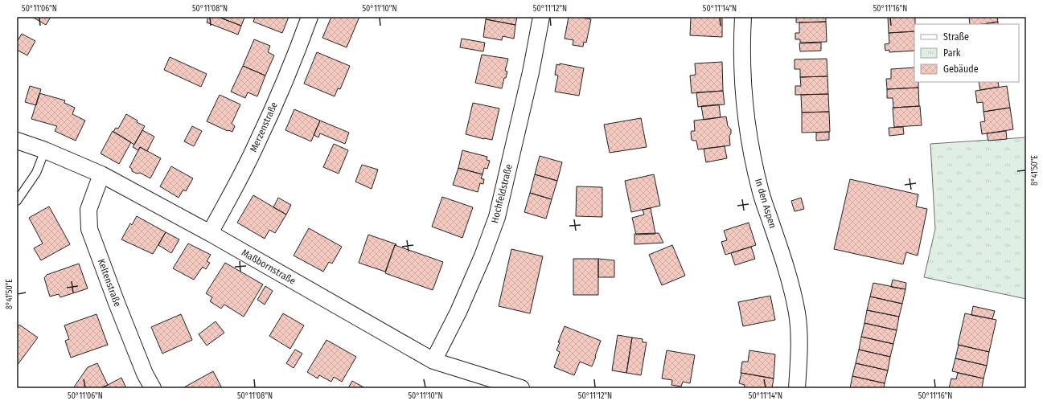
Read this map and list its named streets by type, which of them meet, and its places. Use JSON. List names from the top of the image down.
{
  "streets": {
    "street": [
      "Merzenstraße",
      "Hochfeldstraße",
      "In den Aspen",
      "Maßbornstraße",
      "Keltenstraße"
    ]
  },
  "crossings": [
    ["Merzenstraße", "Maßbornstraße"],
    ["Hochfeldstraße", "Maßbornstraße"],
    ["Maßbornstraße", "Keltenstraße"]
  ],
  "legend": ["Straße", "Park", "Gebäude"],
  "coordinates": [
    "50°11'06\"N",
    "50°11'08\"N",
    "50°11'10\"N",
    "50°11'12\"N",
    "50°11'14\"N",
    "50°11'16\"N",
    "8°41'50\"E"
  ]
}
